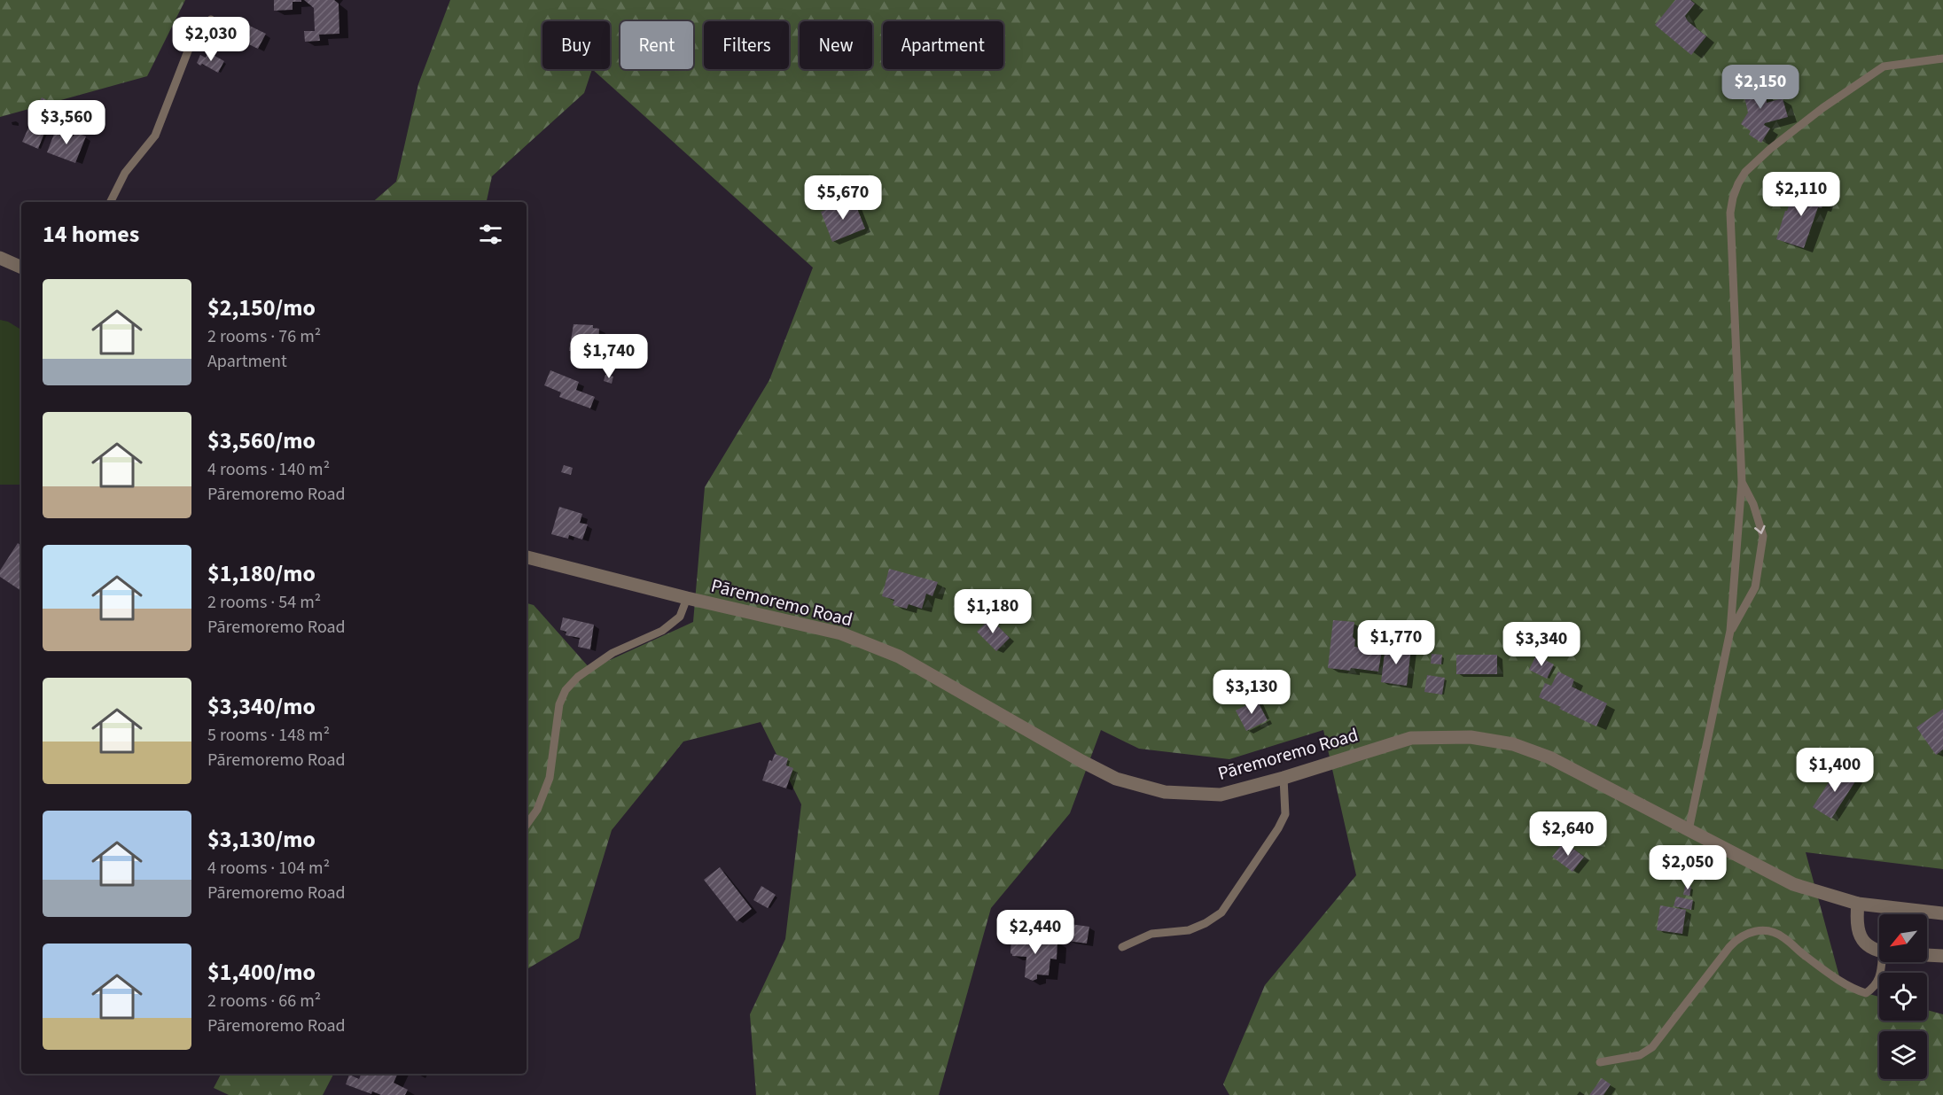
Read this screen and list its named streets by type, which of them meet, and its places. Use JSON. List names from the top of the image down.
{
  "streets": {
    "street": ["Pāremoremo Road"]
  },
  "north": "bottom left",
  "page": {
    "price": [
      "$2,030",
      "$2,150",
      "$3,560",
      "$2,110",
      "$5,670",
      "$1,740",
      "$1,180",
      "$1,770",
      "$3,340",
      "$3,130",
      "$1,400",
      "$2,640",
      "$2,050",
      "$2,440"
    ],
    "chip": [
      "Buy",
      "Rent",
      "Filters",
      "New",
      "Apartment"
    ],
    "heading": "14 homes",
    "list": [
      {
        "name": "$2,150/mo",
        "note": "2 rooms · 76 m² · Apartment"
      },
      {
        "name": "$3,560/mo",
        "note": "4 rooms · 140 m² · Pāremoremo Road"
      },
      {
        "name": "$1,180/mo",
        "note": "2 rooms · 54 m² · Pāremoremo Road"
      },
      {
        "name": "$3,340/mo",
        "note": "5 rooms · 148 m² · Pāremoremo Road"
      },
      {
        "name": "$3,130/mo",
        "note": "4 rooms · 104 m² · Pāremoremo Road"
      },
      {
        "name": "$1,400/mo",
        "note": "2 rooms · 66 m² · Pāremoremo Road"
      }
    ]
  }
}
